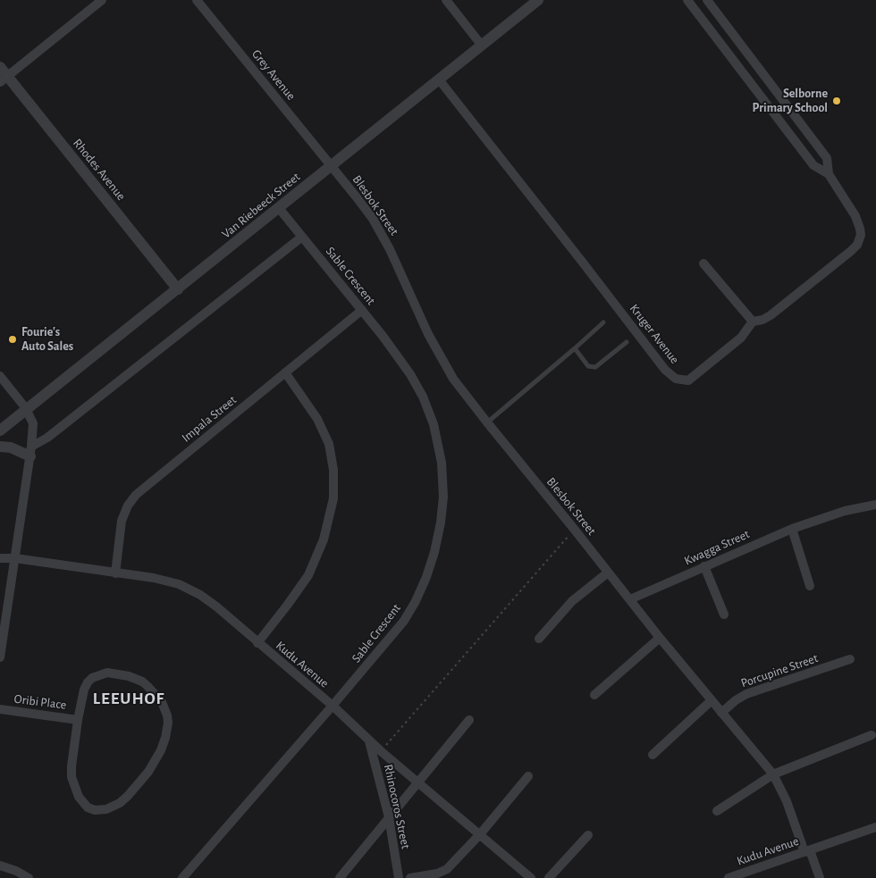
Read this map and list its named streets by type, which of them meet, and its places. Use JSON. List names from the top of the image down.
{
  "streets": {
    "street": [
      "Grey Avenue",
      "Rhodes Avenue",
      "Van Riebeeck Street",
      "Blesbok Street",
      "Sable Crescent",
      "Kruger Avenue",
      "Impala Street",
      "Kwagga Street",
      "Kudu Avenue",
      "Porcupine Street",
      "Oribi Place",
      "Rhinocoros Street"
    ]
  },
  "crossings": [
    ["Grey Avenue", "Van Riebeeck Street"],
    ["Grey Avenue", "Blesbok Street"],
    ["Rhodes Avenue", "Van Riebeeck Street"],
    ["Van Riebeeck Street", "Blesbok Street"],
    ["Van Riebeeck Street", "Sable Crescent"],
    ["Van Riebeeck Street", "Kruger Avenue"],
    ["Blesbok Street", "Kwagga Street"],
    ["Blesbok Street", "Kudu Avenue"],
    ["Blesbok Street", "Porcupine Street"],
    ["Sable Crescent", "Impala Street"],
    ["Sable Crescent", "Kudu Avenue"],
    ["Impala Street", "Kudu Avenue"],
    ["Kudu Avenue", "Rhinocoros Street"]
  ],
  "districts": ["LEEUHOF"],
  "places": ["Selborne Primary School", "Fourie's Auto Sales"]
}
